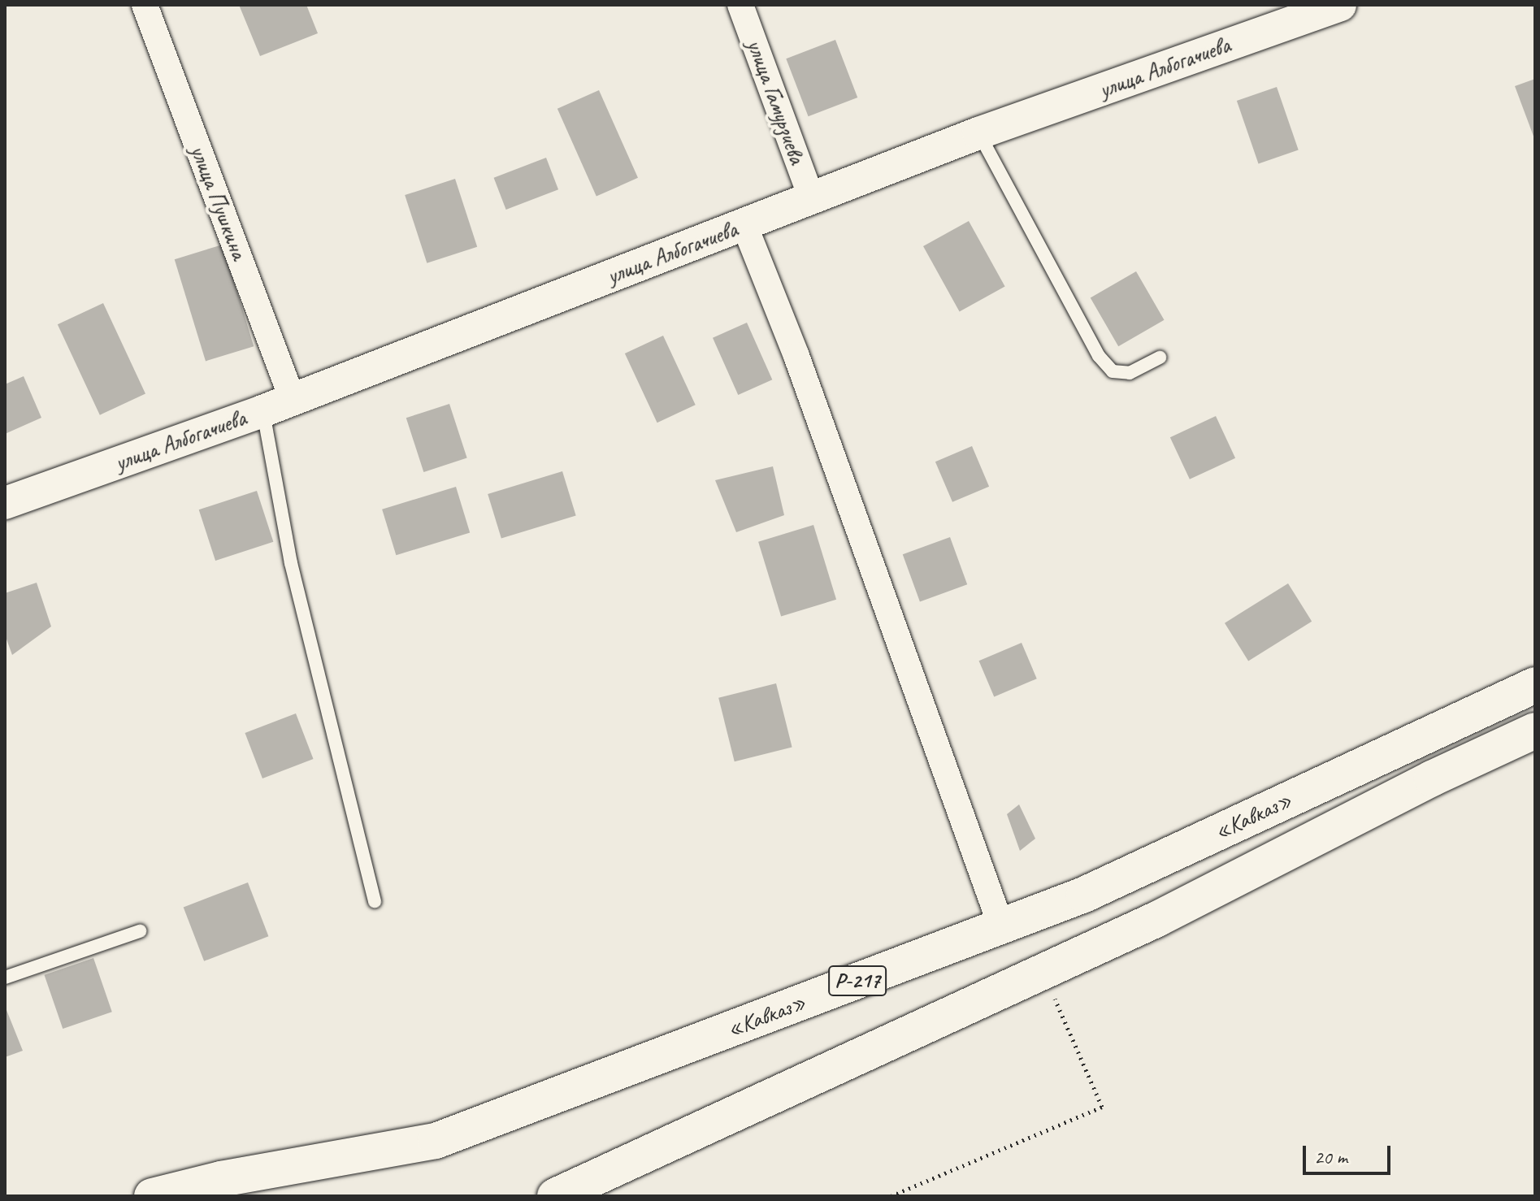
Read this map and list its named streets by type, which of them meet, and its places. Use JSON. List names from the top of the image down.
{
  "streets": {
    "highway": ["«Кавказ»", "Р-217"],
    "street": ["улица Албогачиева", "улица Гамурзиева", "улица Пушкина"]
  },
  "crossings": [
    ["улица Албогачиева", "улица Гамурзиева"],
    ["улица Албогачиева", "улица Пушкина"]
  ],
  "scale_bar": "20 m"
}
